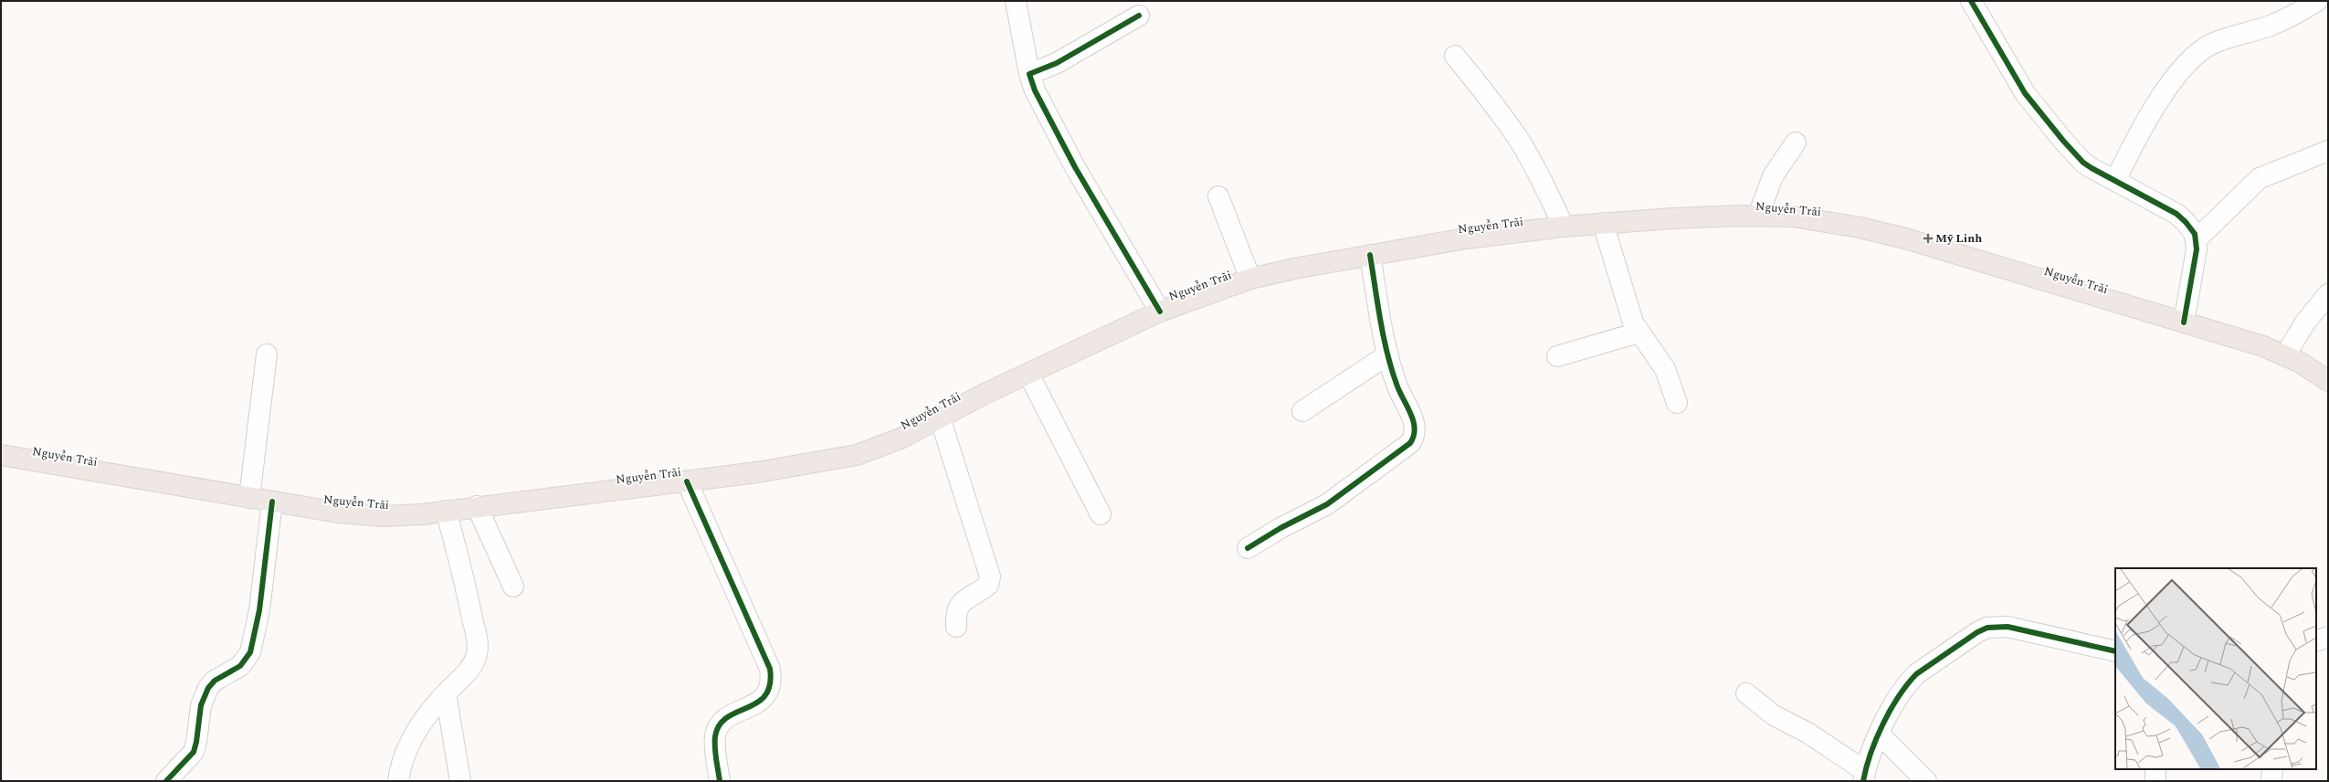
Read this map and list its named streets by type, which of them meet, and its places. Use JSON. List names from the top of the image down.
{
  "streets": {
    "main road": ["Nguyễn Trãi"]
  },
  "places": {
    "health": ["Mỹ Linh"]
  }
}
